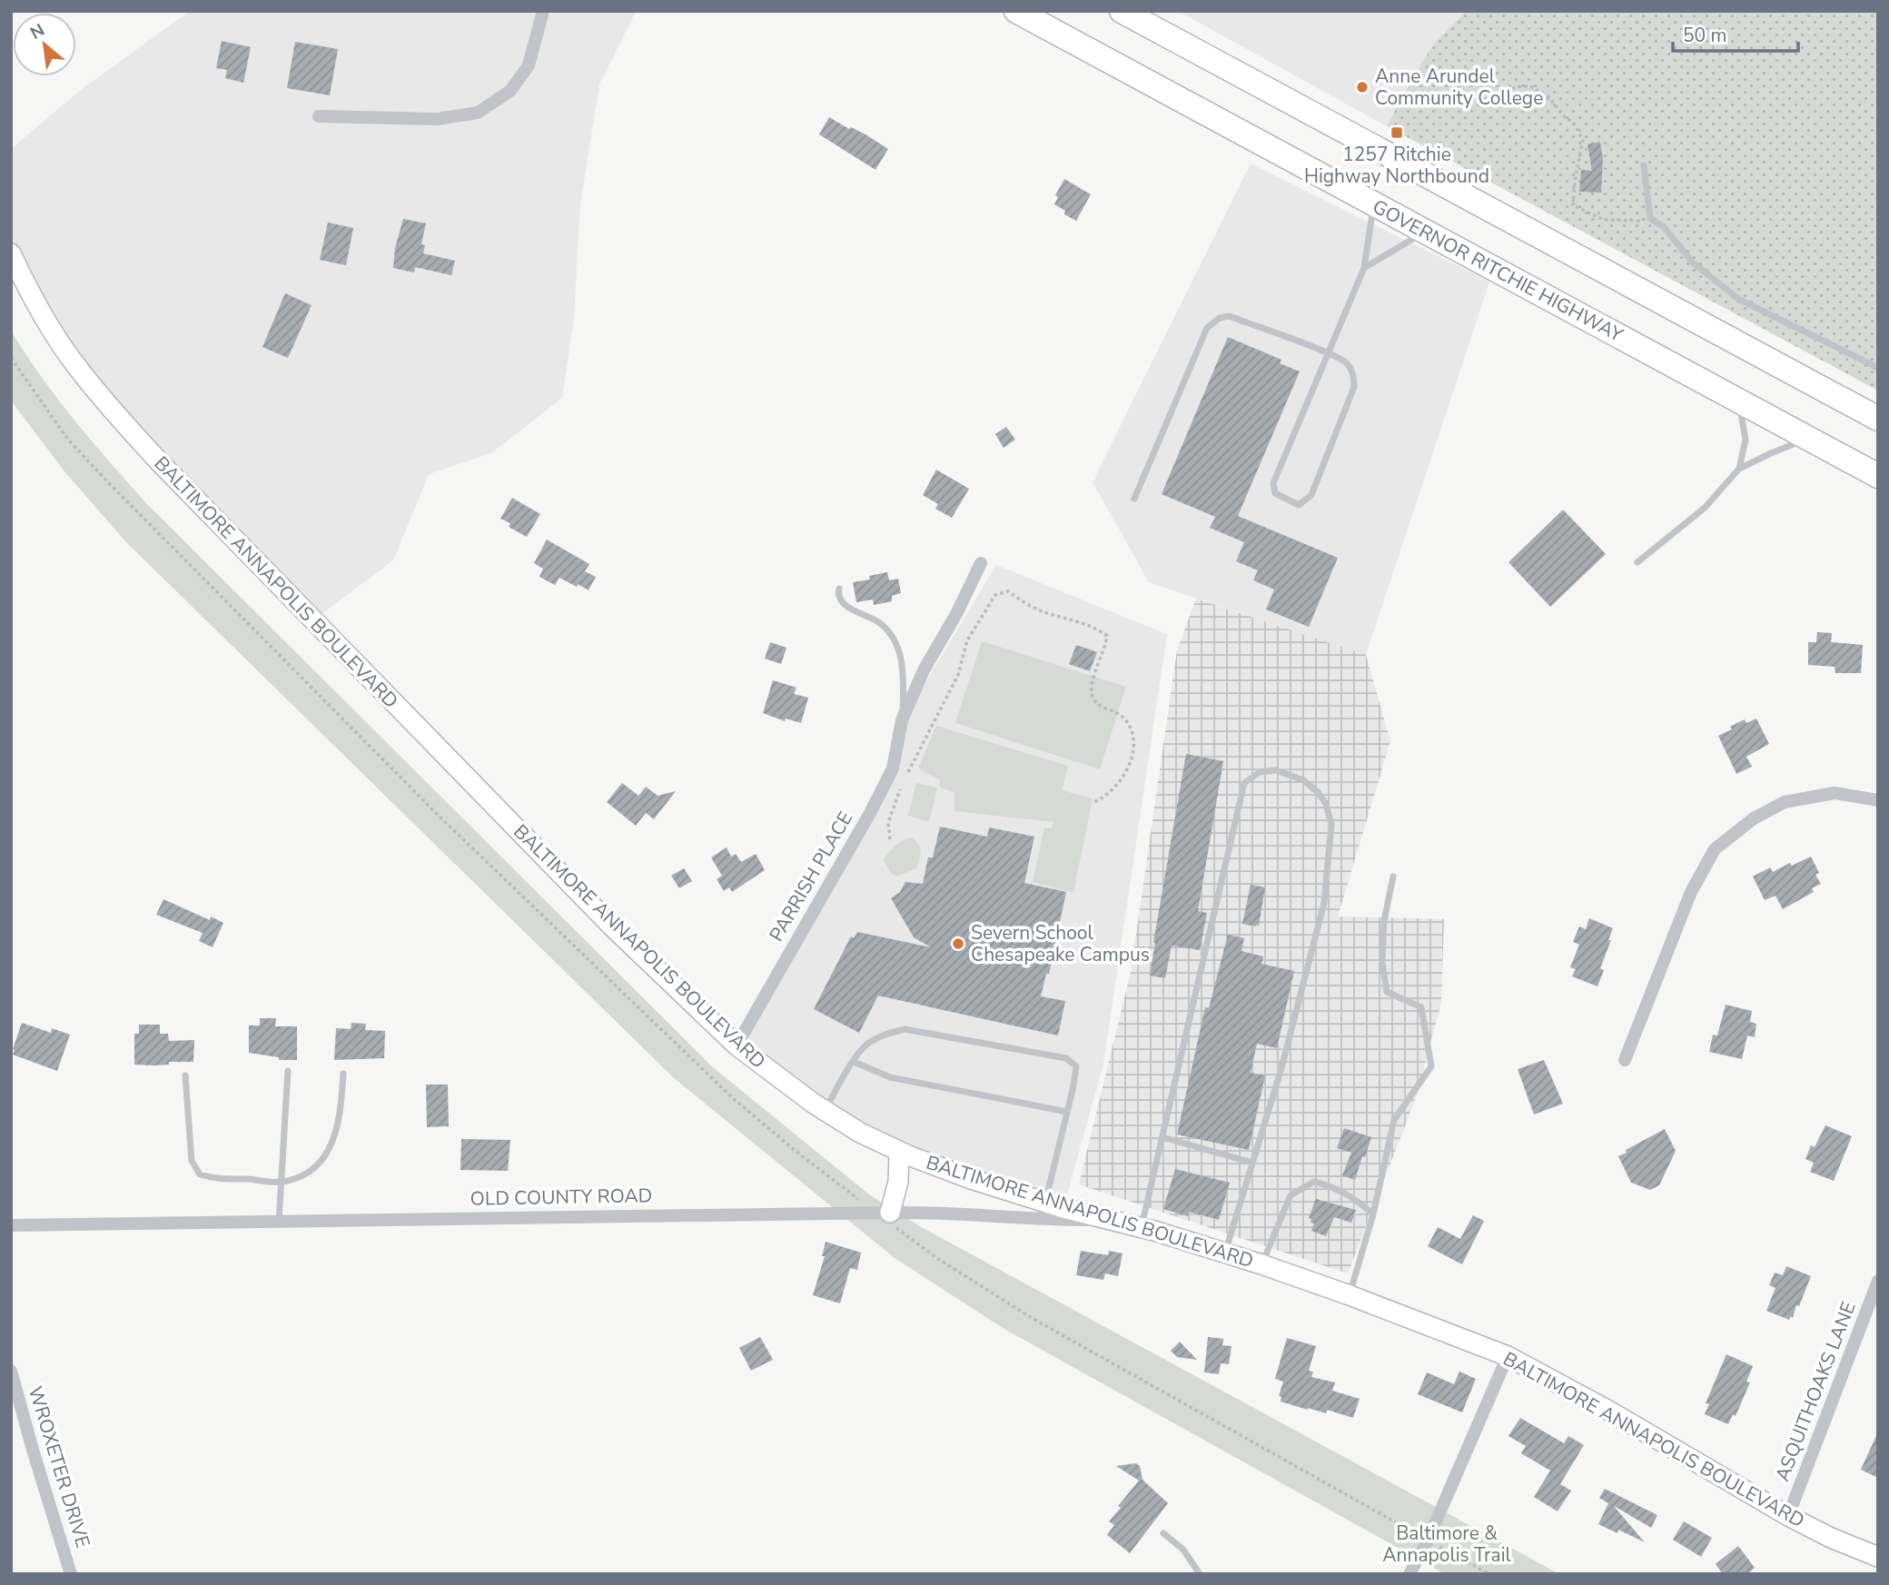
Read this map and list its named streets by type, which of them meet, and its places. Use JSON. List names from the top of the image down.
{
  "streets": {
    "highway": ["GOVERNOR RITCHIE HIGHWAY"],
    "street": [
      "BALTIMORE ANNAPOLIS BOULEVARD",
      "PARRISH PLACE",
      "OLD COUNTY ROAD",
      "ASQUITHOAKS LANE",
      "WROXETER DRIVE"
    ]
  },
  "crossings": [
    ["BALTIMORE ANNAPOLIS BOULEVARD", "PARRISH PLACE"],
    ["BALTIMORE ANNAPOLIS BOULEVARD", "OLD COUNTY ROAD"],
    ["BALTIMORE ANNAPOLIS BOULEVARD", "ASQUITHOAKS LANE"]
  ],
  "parks": ["Baltimore & Annapolis Trail"],
  "places": {
    "other": ["Anne Arundel Community College", "Severn School Chesapeake Campus"],
    "transit": ["1257 Ritchie Highway Northbound"]
  },
  "scale_bar": "50 m",
  "north": "top left"
}
